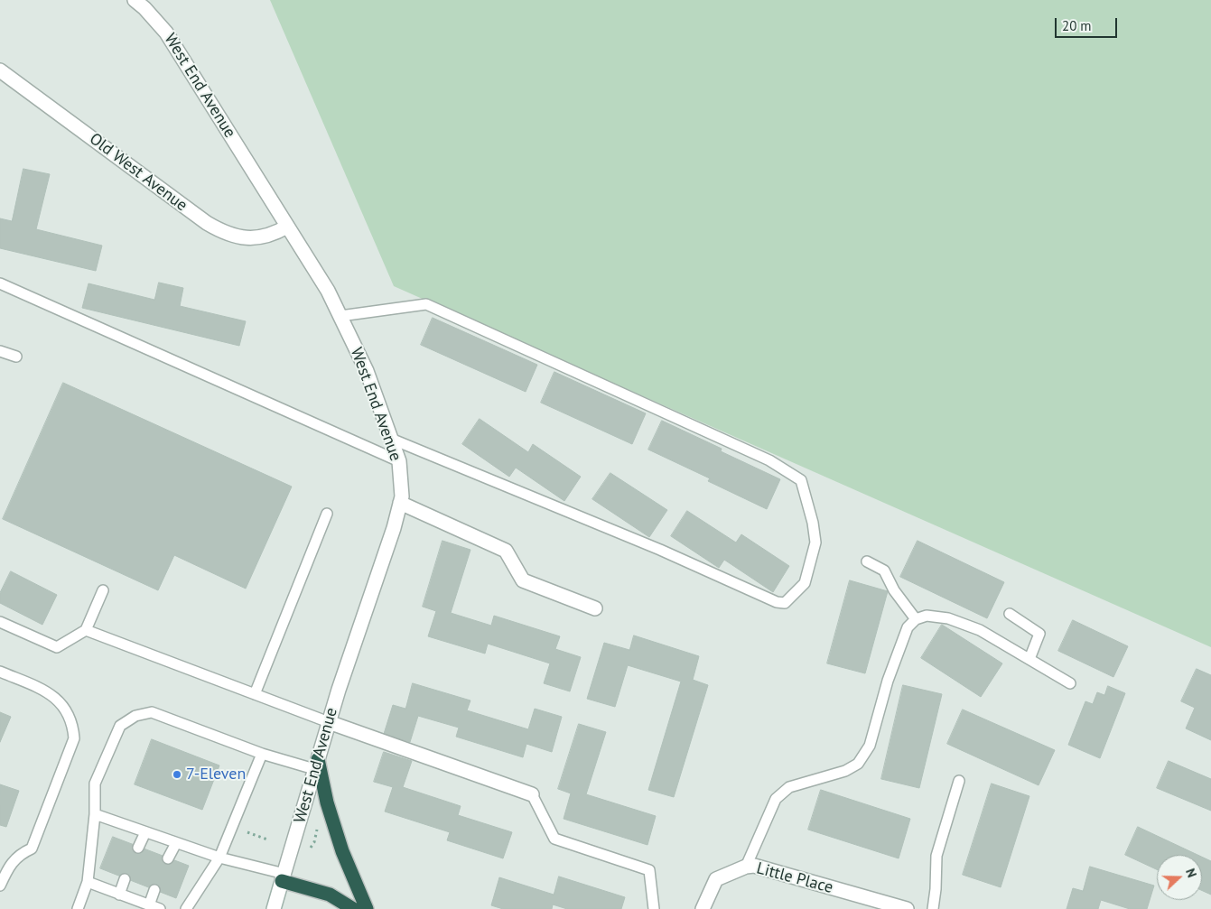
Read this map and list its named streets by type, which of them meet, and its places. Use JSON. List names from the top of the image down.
{
  "streets": {
    "street": ["West End Avenue", "Old West Avenue", "Little Place"]
  },
  "crossings": [
    ["West End Avenue", "Old West Avenue"]
  ],
  "places": ["7-Eleven"],
  "scale_bar": "20 m",
  "north": "right"
}
